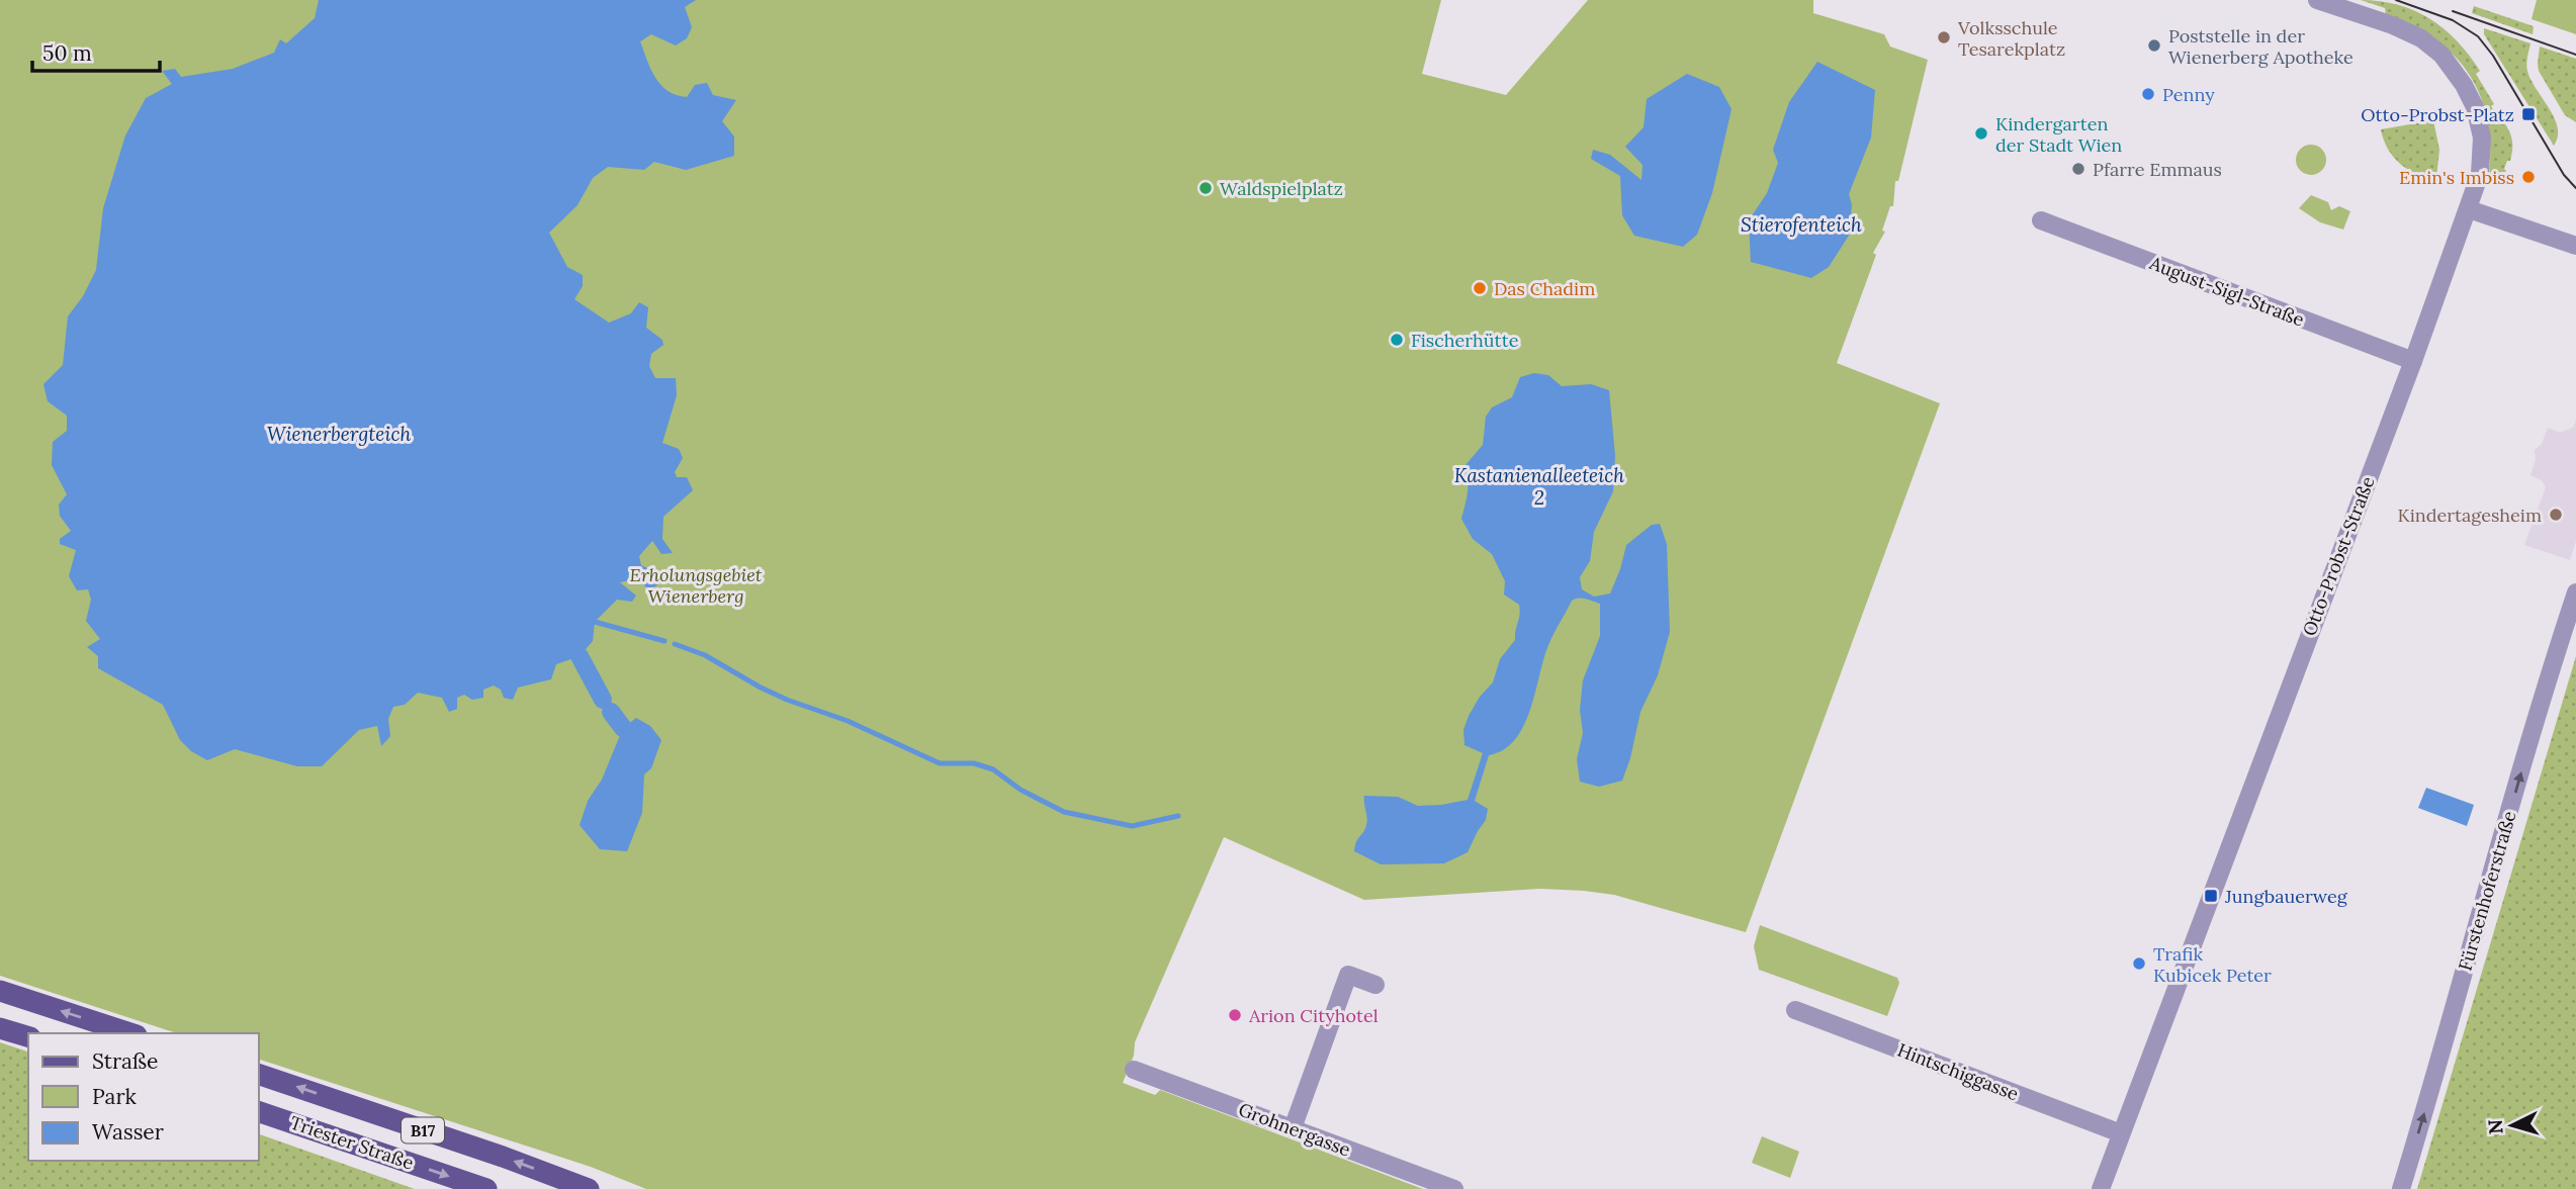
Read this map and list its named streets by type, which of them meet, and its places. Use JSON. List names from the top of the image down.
{
  "streets": {
    "main road": ["B17", "Triester Straße"],
    "street": [
      "August-Sigl-Straße",
      "Otto-Probst-Straße",
      "Fürstenhoferstraße",
      "Hintschiggasse",
      "Grohnergasse"
    ]
  },
  "crossings": [
    ["August-Sigl-Straße", "Otto-Probst-Straße"],
    ["Otto-Probst-Straße", "Hintschiggasse"]
  ],
  "one_way": ["Fürstenhoferstraße"],
  "water": ["Stierofenteich", "Wienerbergteich", "Kastanienalleeteich 2"],
  "parks": ["Erholungsgebiet Wienerberg"],
  "places": {
    "other": [
      "Volksschule Tesarekplatz",
      "Poststelle in der Wienerberg Apotheke",
      "Penny",
      "Kindergarten der Stadt Wien",
      "Pfarre Emmaus",
      "Emin's Imbiss",
      "Waldspielplatz",
      "Das Chadim",
      "Fischerhütte",
      "Kindertagesheim",
      "Trafik Kubicek Peter",
      "Arion Cityhotel"
    ],
    "transit": ["Otto-Probst-Platz", "Jungbauerweg"]
  },
  "legend": ["Straße", "Park", "Wasser"],
  "scale_bar": "50 m",
  "north": "left"
}
